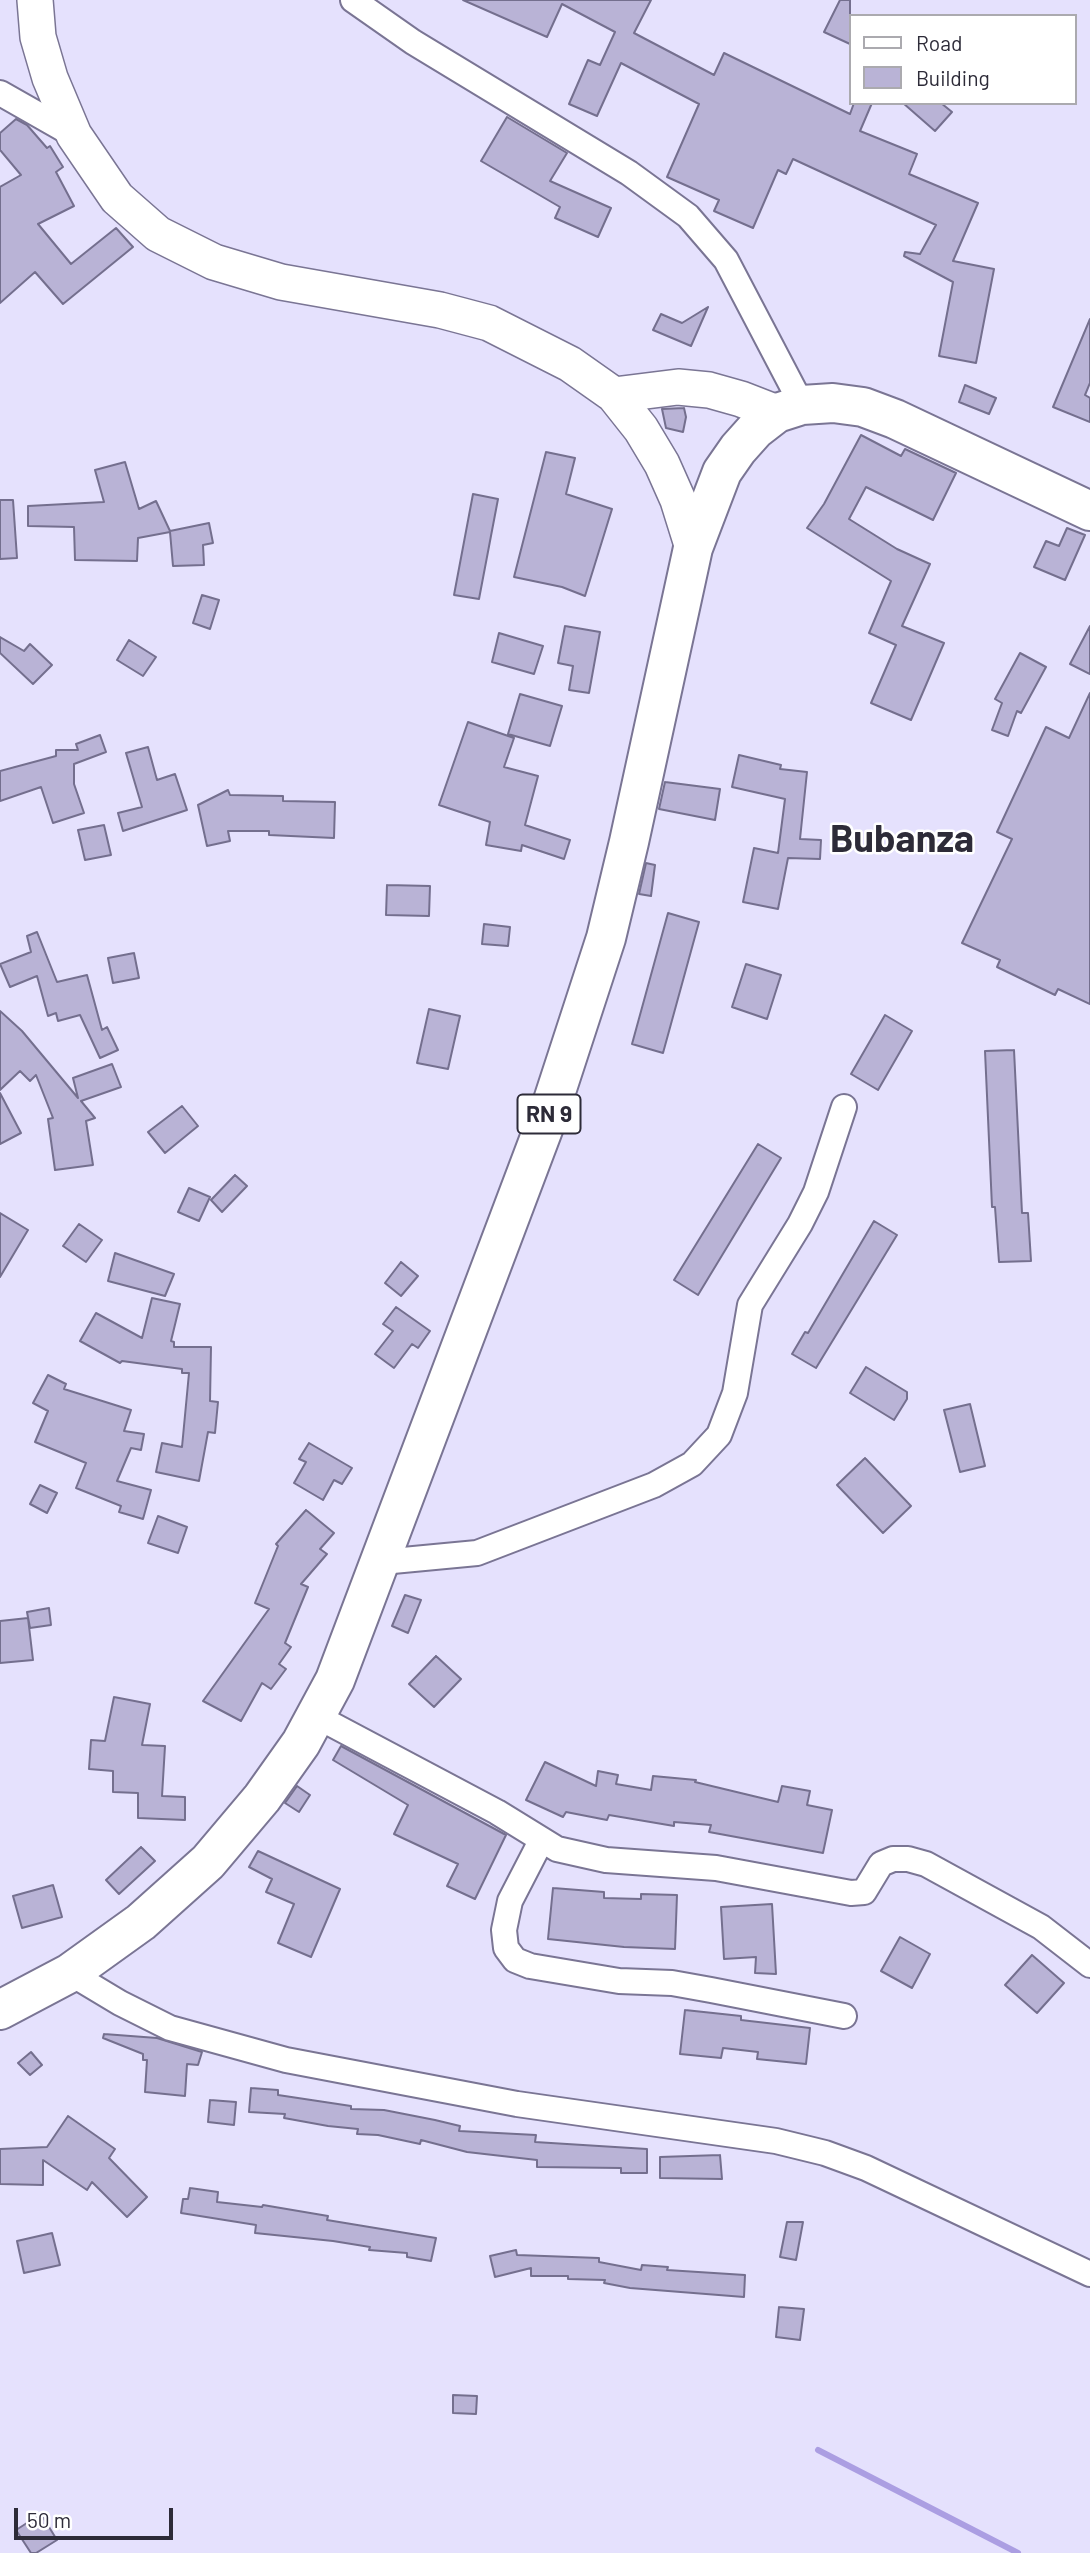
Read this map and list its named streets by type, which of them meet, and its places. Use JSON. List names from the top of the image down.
{
  "streets": {
    "main road": ["RN 9"]
  },
  "districts": ["Bubanza"],
  "legend": ["Road", "Building"],
  "scale_bar": "50 m"
}
